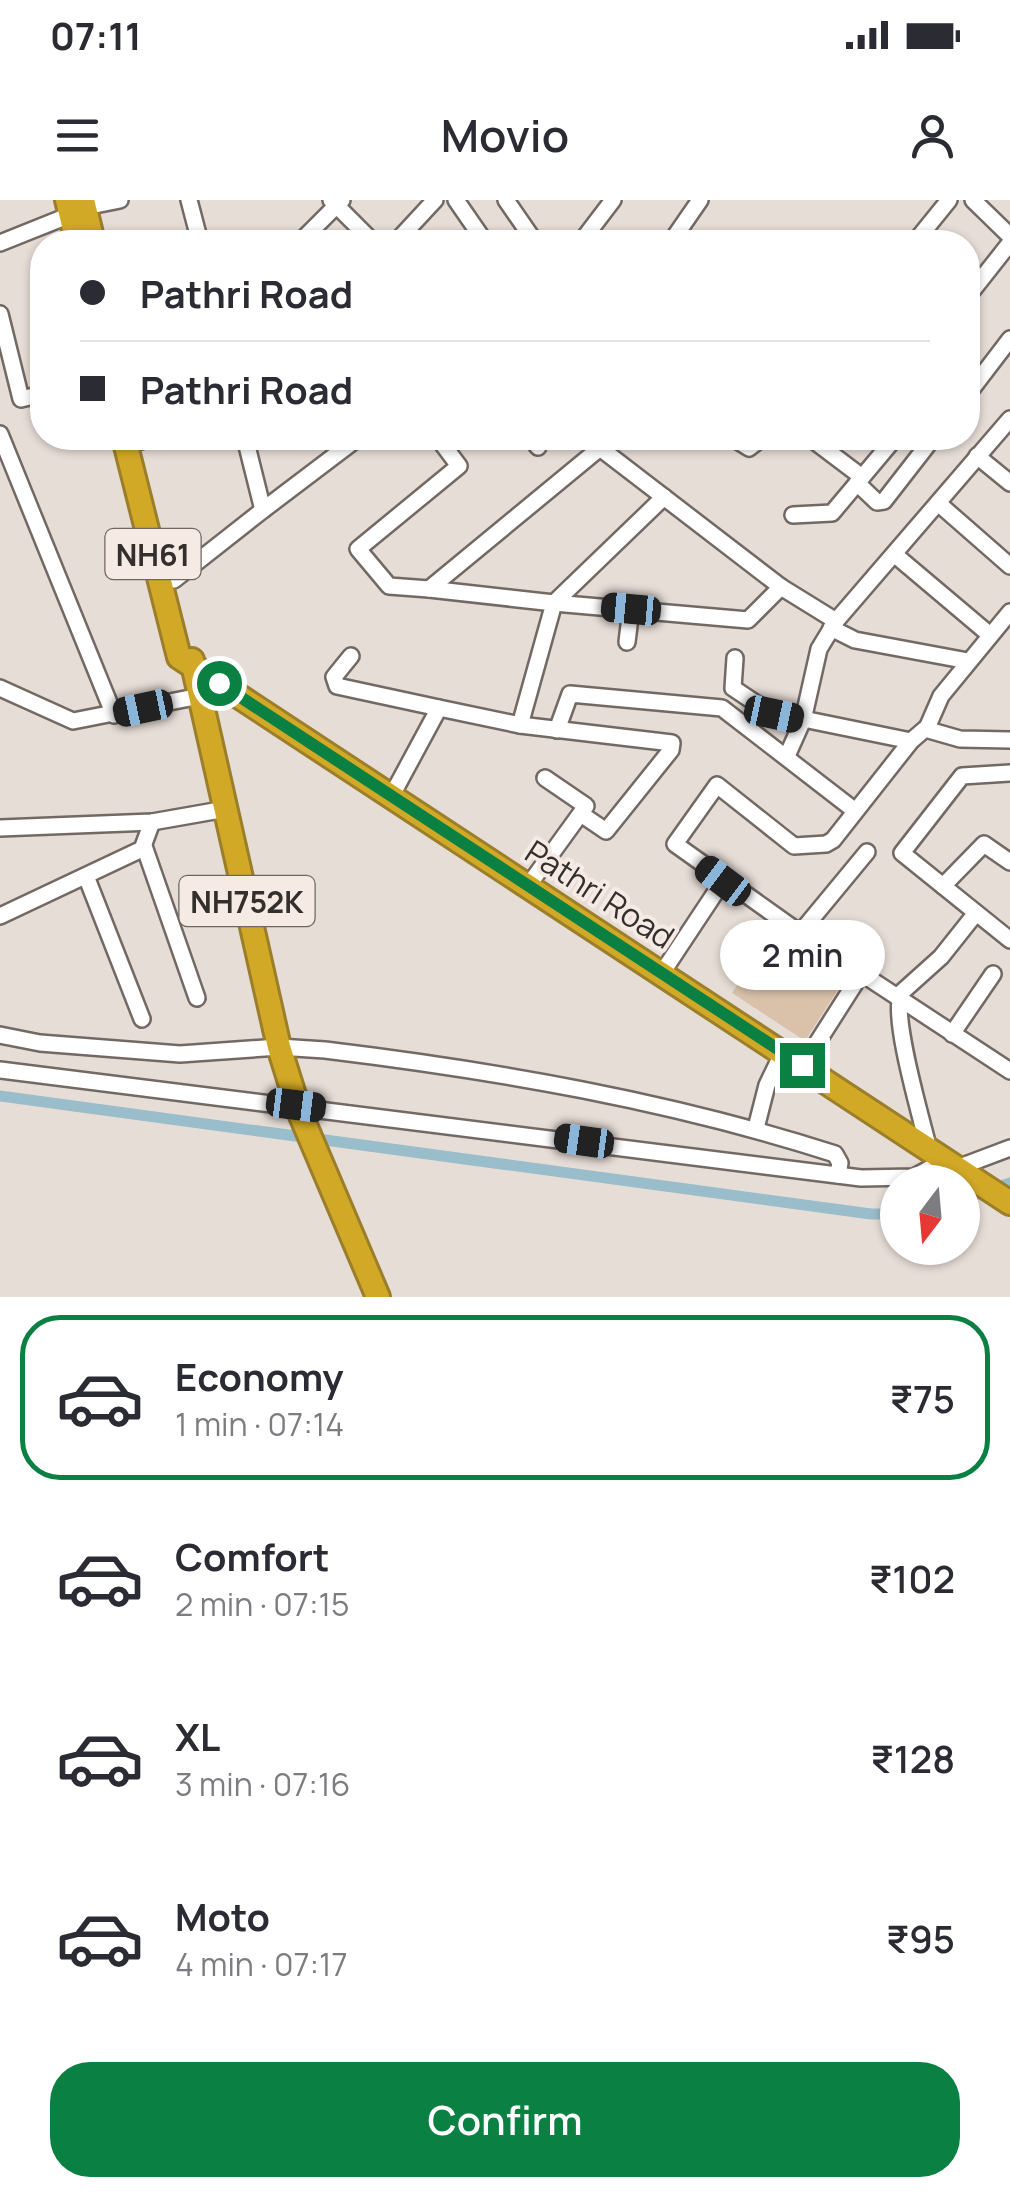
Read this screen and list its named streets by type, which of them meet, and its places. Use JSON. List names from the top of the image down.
{
  "streets": {
    "highway": ["NH61", "Pathri Road", "NH752K"]
  },
  "crossings": [
    ["NH61", "Pathri Road"],
    ["NH61", "NH752K"],
    ["Pathri Road", "NH752K"]
  ],
  "north": "bottom",
  "page": {
    "status": "07:11",
    "header": "Movio",
    "banner": ["Pathri Road", "Pathri Road"],
    "bubble": "2 min",
    "list": [
      {
        "name": "Economy",
        "note": "1 min · 07:14",
        "value": "₹75"
      },
      {
        "name": "Comfort",
        "note": "2 min · 07:15",
        "value": "₹102"
      },
      {
        "name": "XL",
        "note": "3 min · 07:16",
        "value": "₹128"
      },
      {
        "name": "Moto",
        "note": "4 min · 07:17",
        "value": "₹95"
      }
    ],
    "buttons": "Confirm"
  }
}
